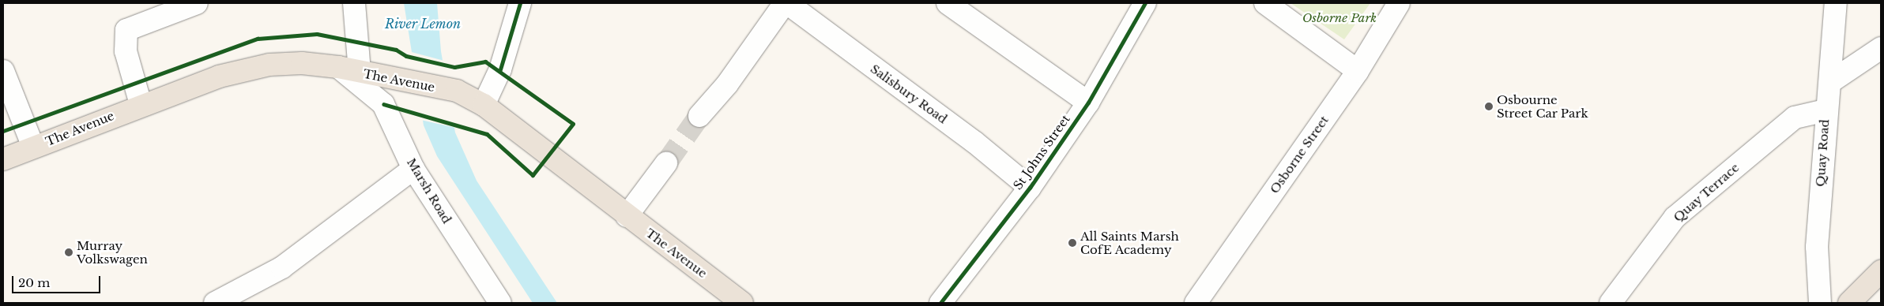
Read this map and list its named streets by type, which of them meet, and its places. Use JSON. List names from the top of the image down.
{
  "streets": {
    "main road": ["The Avenue"],
    "street": [
      "Salisbury Road",
      "St Johns Street",
      "Quay Road",
      "Osborne Street",
      "Marsh Road",
      "Quay Terrace"
    ]
  },
  "crossings": [
    ["The Avenue", "Marsh Road"],
    ["Salisbury Road", "St Johns Street"],
    ["Quay Road", "Quay Terrace"]
  ],
  "water": ["River Lemon"],
  "parks": ["Osborne Park"],
  "places": ["Osbourne Street Car Park", "All Saints Marsh CofE Academy", "Murray Volkswagen"],
  "scale_bar": "20 m"
}
